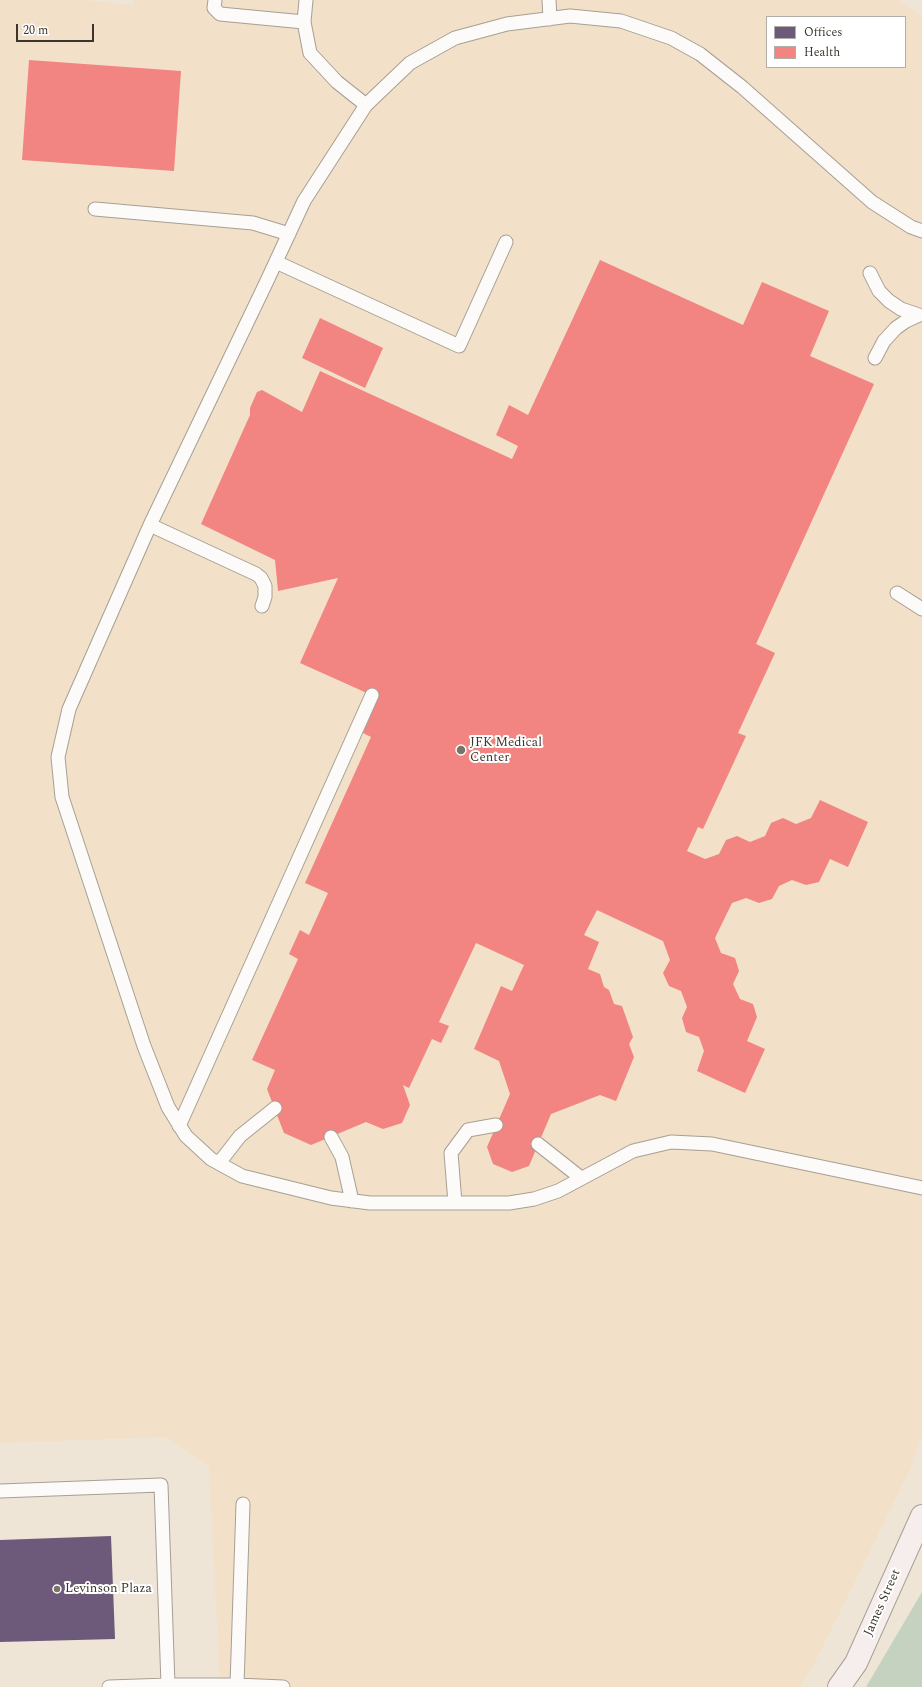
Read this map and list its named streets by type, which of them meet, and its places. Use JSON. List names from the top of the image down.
{
  "streets": {
    "street": ["James Street"]
  },
  "places": ["JFK Medical Center", "Levinson Plaza"],
  "legend": ["Offices", "Health"],
  "scale_bar": "20 m"
}
